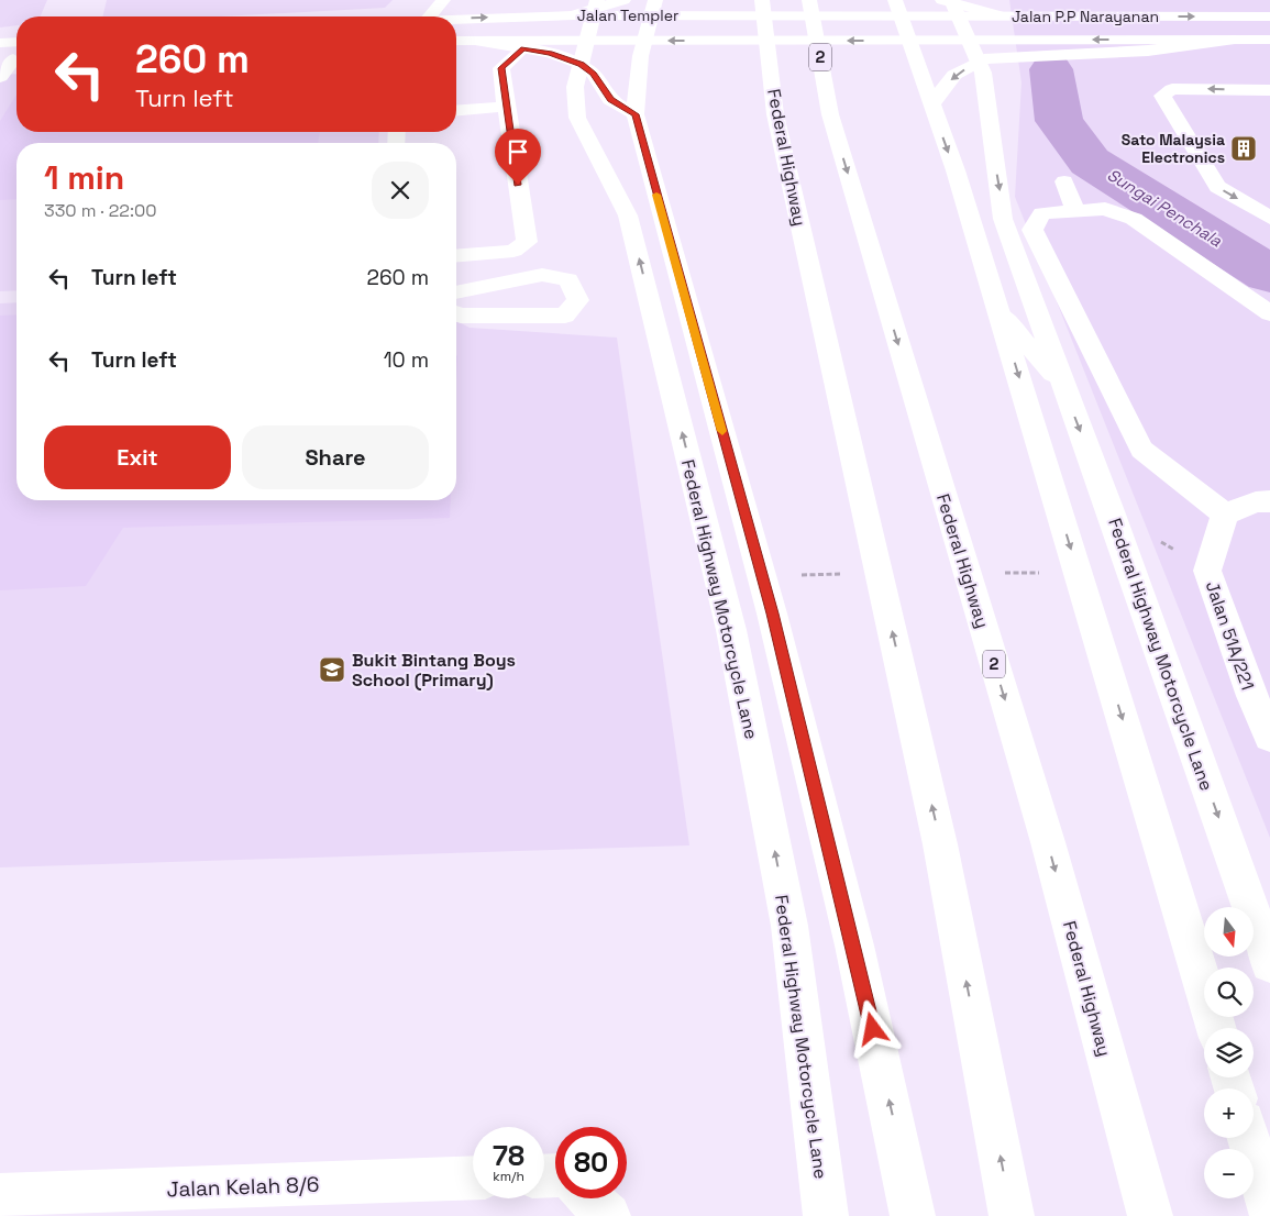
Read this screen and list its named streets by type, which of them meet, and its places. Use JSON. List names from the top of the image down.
{
  "streets": {
    "main road": [
      "Jalan Templer",
      "Jalan P.P Narayanan",
      "2",
      "Federal Highway",
      "Federal Highway Motorcycle Lane",
      "Jalan 51A/221",
      "Jalan Kelah 8/6"
    ]
  },
  "crossings": [
    ["Jalan Templer", "Jalan P.P Narayanan"]
  ],
  "water": ["Sungai Penchala"],
  "places": {
    "building": ["Sato Malaysia Electronics"],
    "school or university": ["Bukit Bintang Boys School (Primary)"]
  },
  "north": "bottom",
  "page": {
    "turn": ["260 m", "Turn left"],
    "heading": ["1 min", "330 m · 22:00"],
    "list": [
      {
        "name": "Turn left",
        "value": "260 m"
      },
      {
        "name": "Turn left",
        "value": "10 m"
      }
    ],
    "buttons": ["Exit", "Share"],
    "map_buttons": ["+", "−"],
    "speed": "78 km/h",
    "limit": "80"
  }
}
